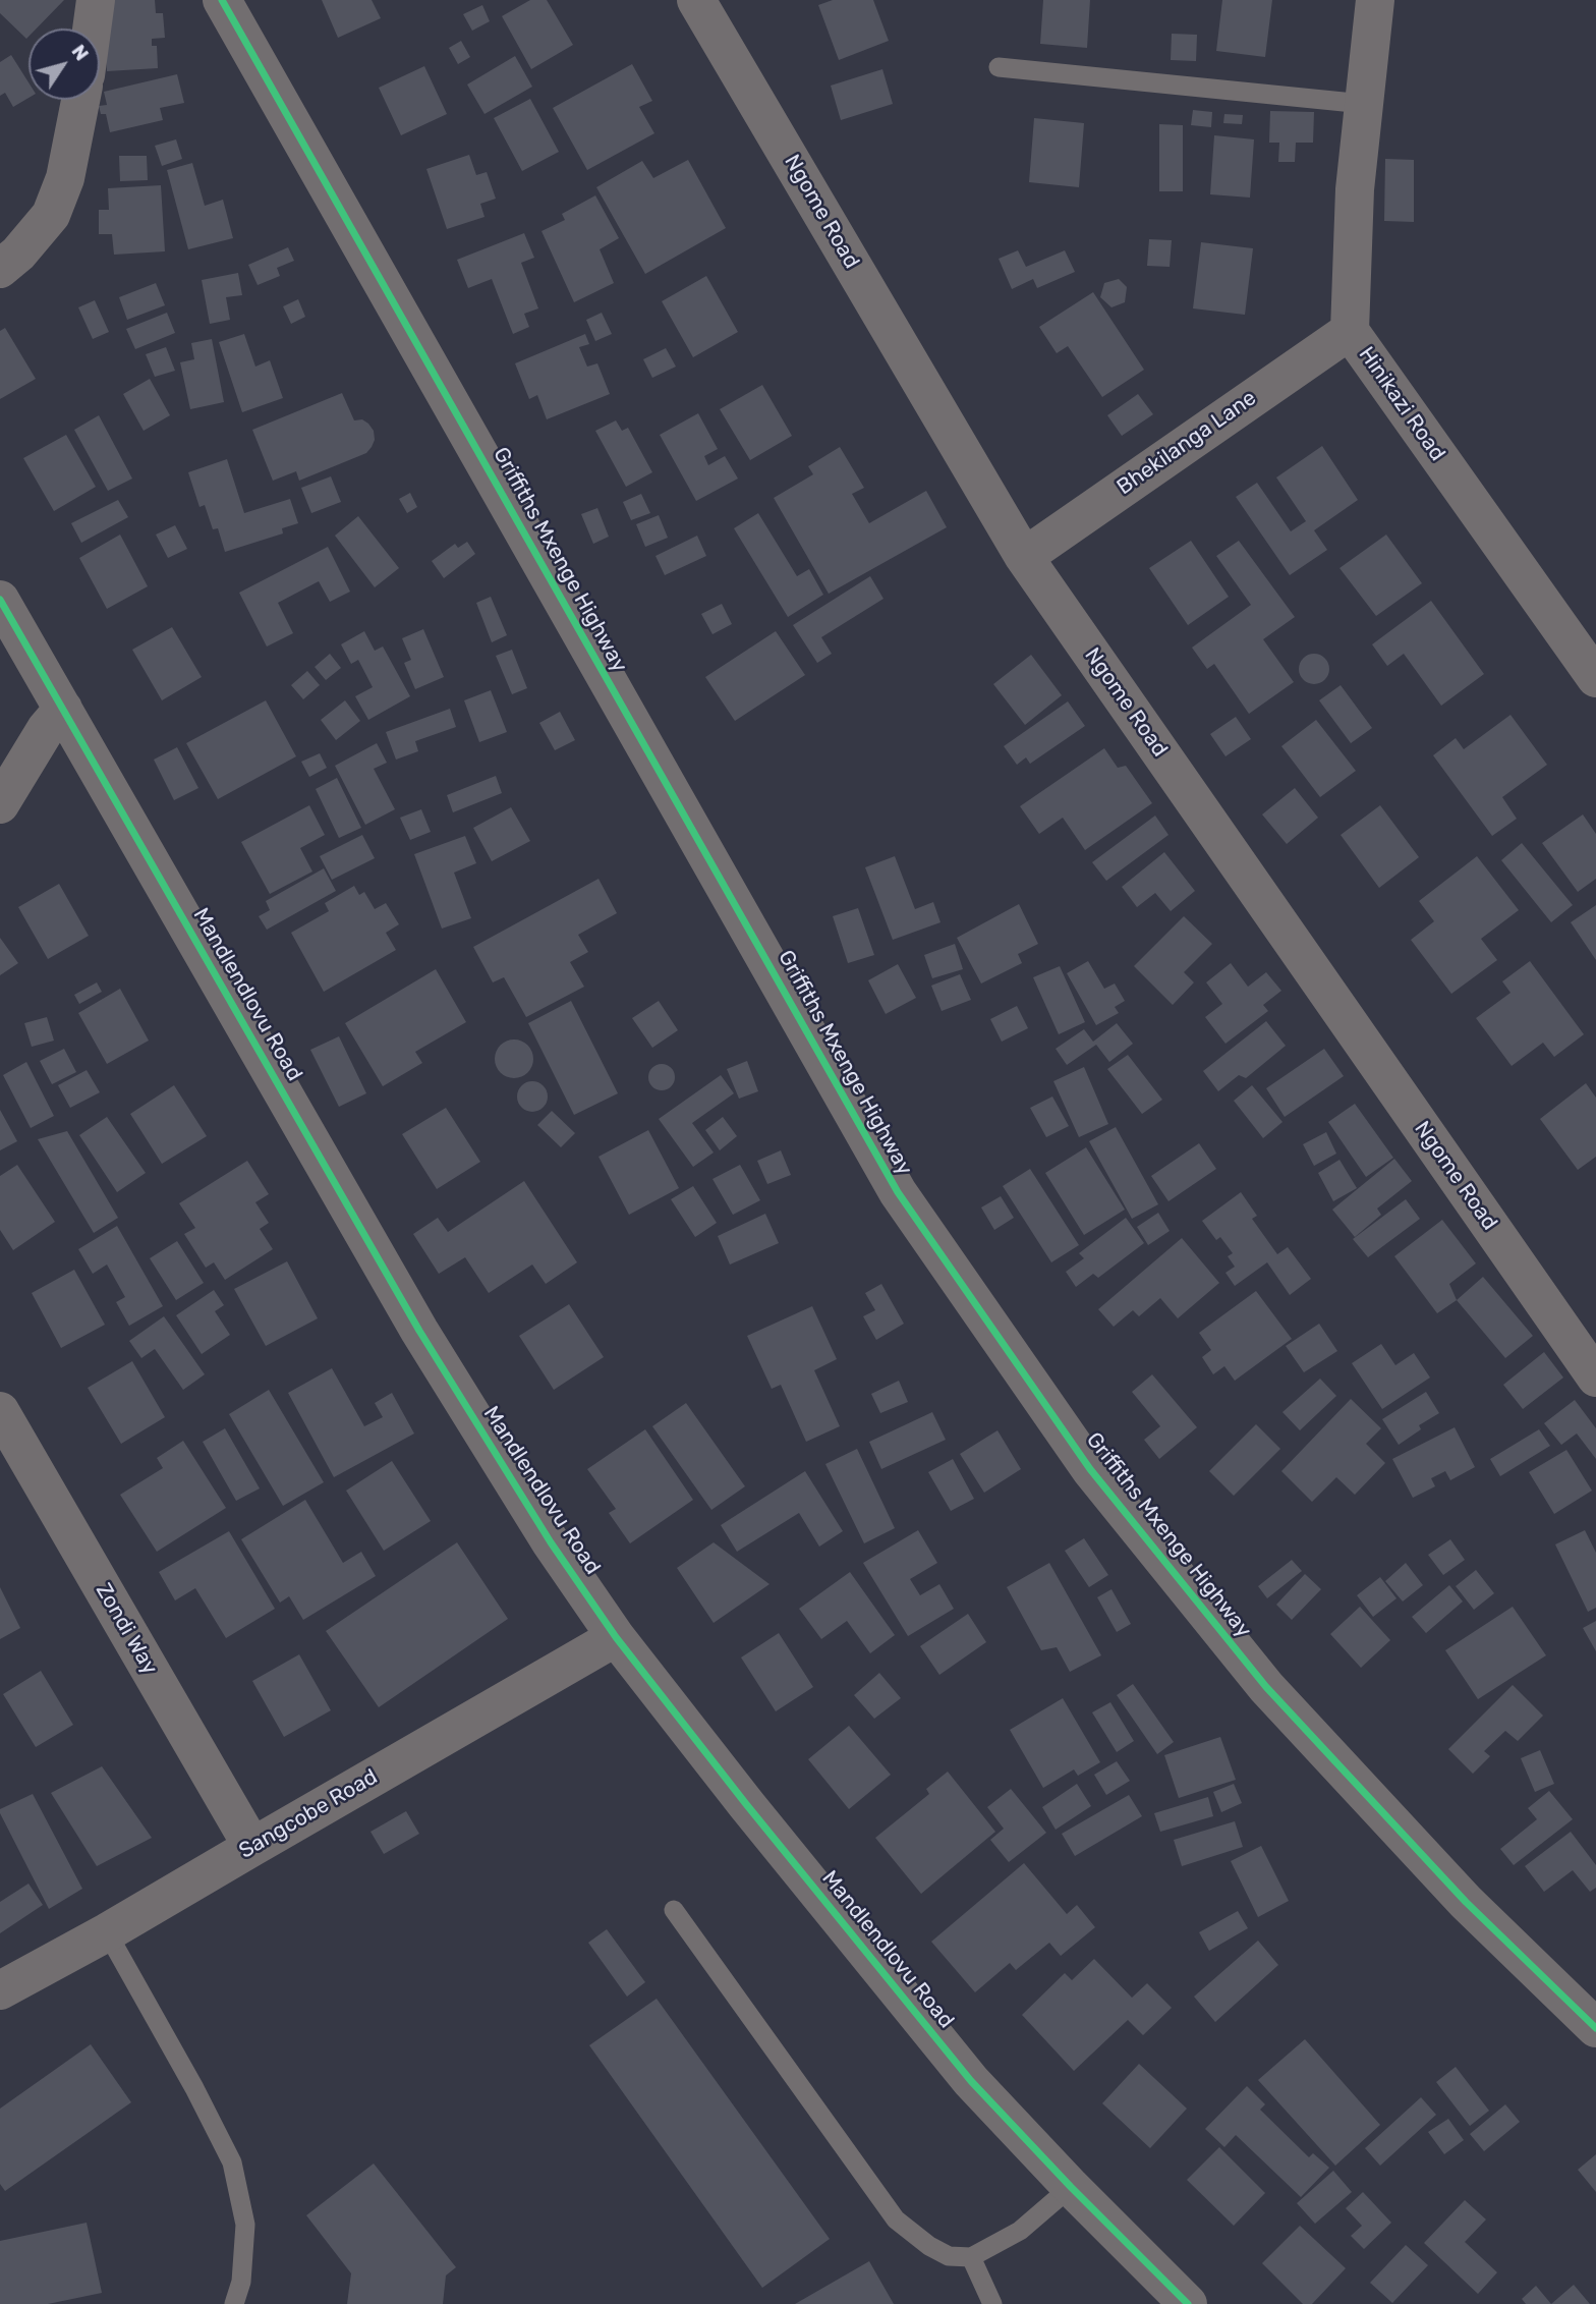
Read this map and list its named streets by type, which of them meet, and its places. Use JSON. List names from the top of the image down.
{
  "streets": {
    "street": [
      "Ngome Road",
      "Hinikazi Road",
      "Bhekilanga Lane",
      "Griffiths Mxenge Highway",
      "Mandlendlovu Road",
      "Zondi Way",
      "Sangcobe Road"
    ]
  },
  "crossings": [
    ["Ngome Road", "Bhekilanga Lane"],
    ["Hinikazi Road", "Bhekilanga Lane"],
    ["Mandlendlovu Road", "Sangcobe Road"],
    ["Zondi Way", "Sangcobe Road"]
  ],
  "north": "top right"
}
